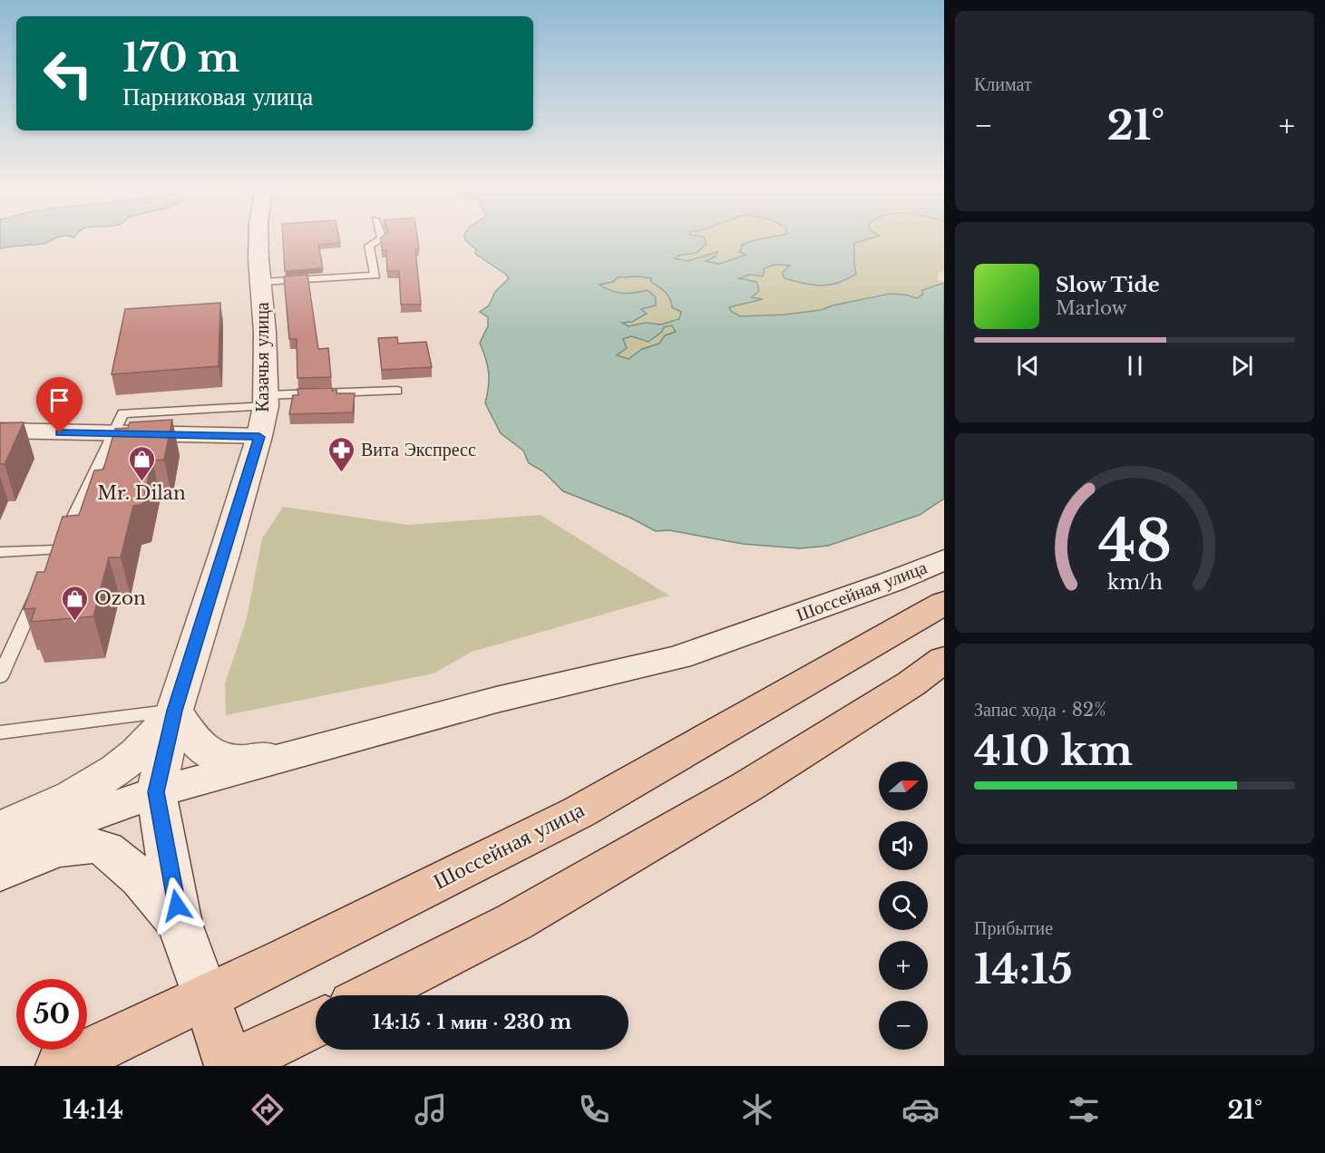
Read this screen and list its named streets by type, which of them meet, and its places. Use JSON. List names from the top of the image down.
{
  "streets": {
    "main road": ["Казачья улица", "Шоссейная улица"]
  },
  "crossings": [
    ["Казачья улица", "Шоссейная улица"]
  ],
  "places": {
    "pharmacy": ["Вита Экспресс"],
    "shop": ["Mr. Dilan", "Ozon"]
  },
  "north": "right",
  "page": {
    "tile": [
      "Климат",
      ["Запас хода · 82%", "410 km"],
      ["Прибытие", "14:15"]
    ],
    "turn": ["170 m", "Парниковая улица"],
    "heat": ["−", "21°", "+"],
    "song": ["Slow Tide", "Marlow"],
    "map_buttons": ["+", "−"],
    "limit": "50",
    "trip": "14:15 · 1 мин · 230 m",
    "tabs": ["14:14", "21°"],
    "gauge": ["48", "km/h"]
  }
}
